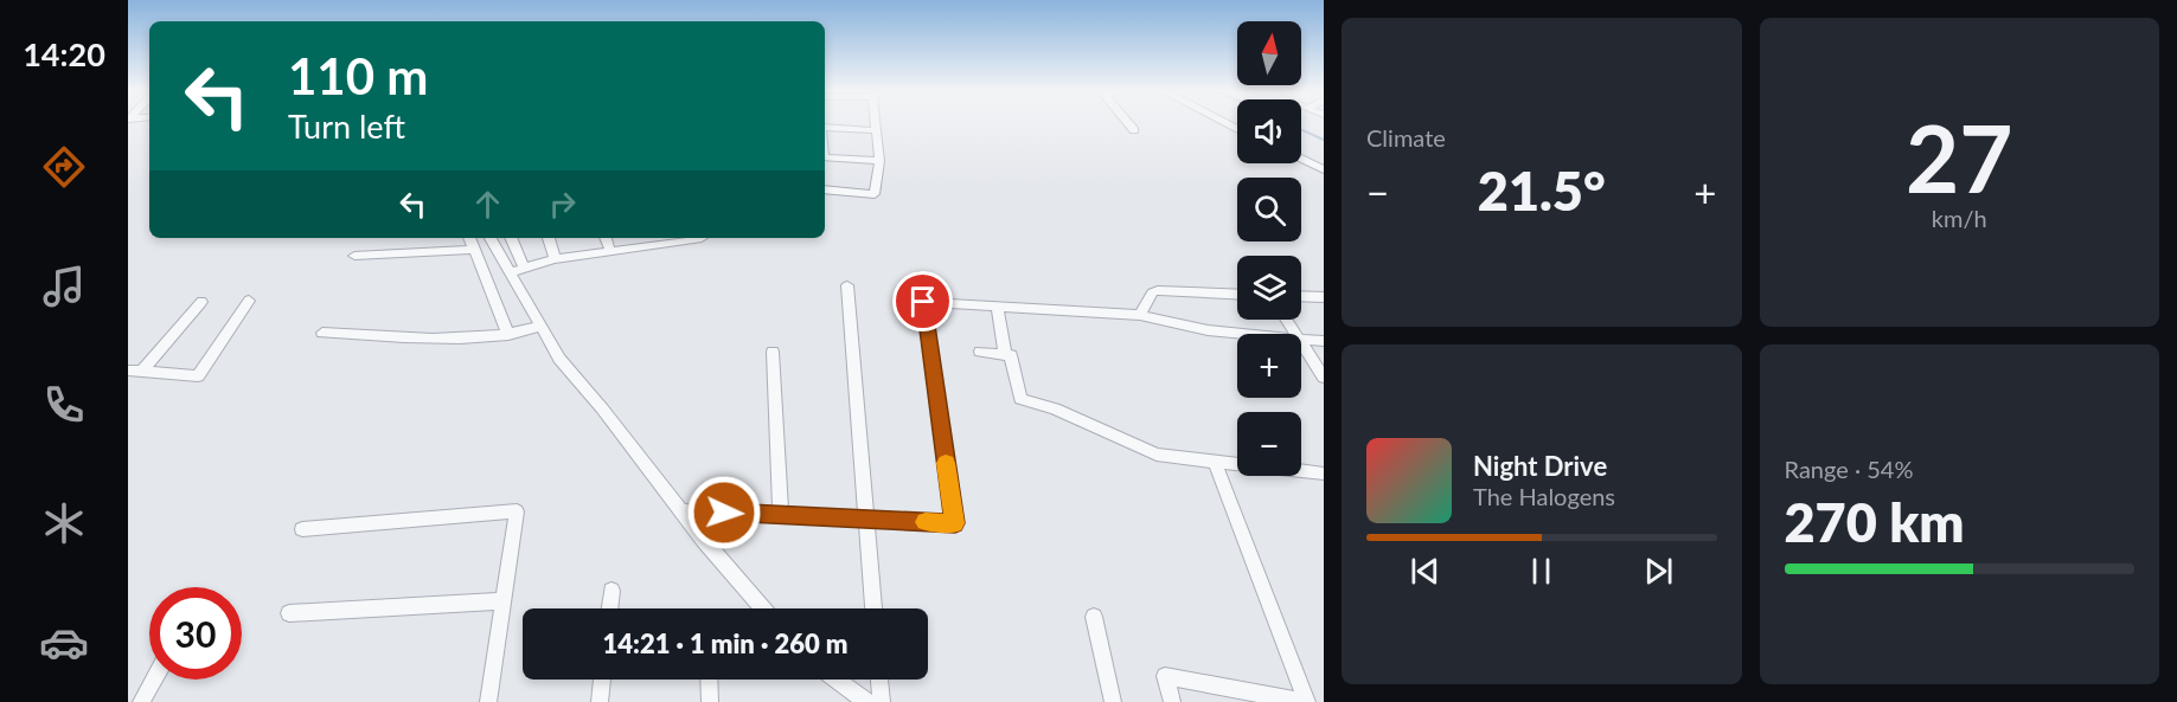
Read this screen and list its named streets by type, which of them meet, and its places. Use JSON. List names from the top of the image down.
{
  "north": "top",
  "page": {
    "tabs": "14:20",
    "tile": [
      "Climate",
      ["27", "km/h"],
      ["Range · 54%", "270 km"]
    ],
    "map_buttons": ["+", "−"],
    "turn": ["110 m", "Turn left"],
    "heat": ["−", "21.5°", "+"],
    "song": ["Night Drive", "The Halogens"],
    "limit": "30",
    "trip": "14:21 · 1 min · 260 m"
  }
}
